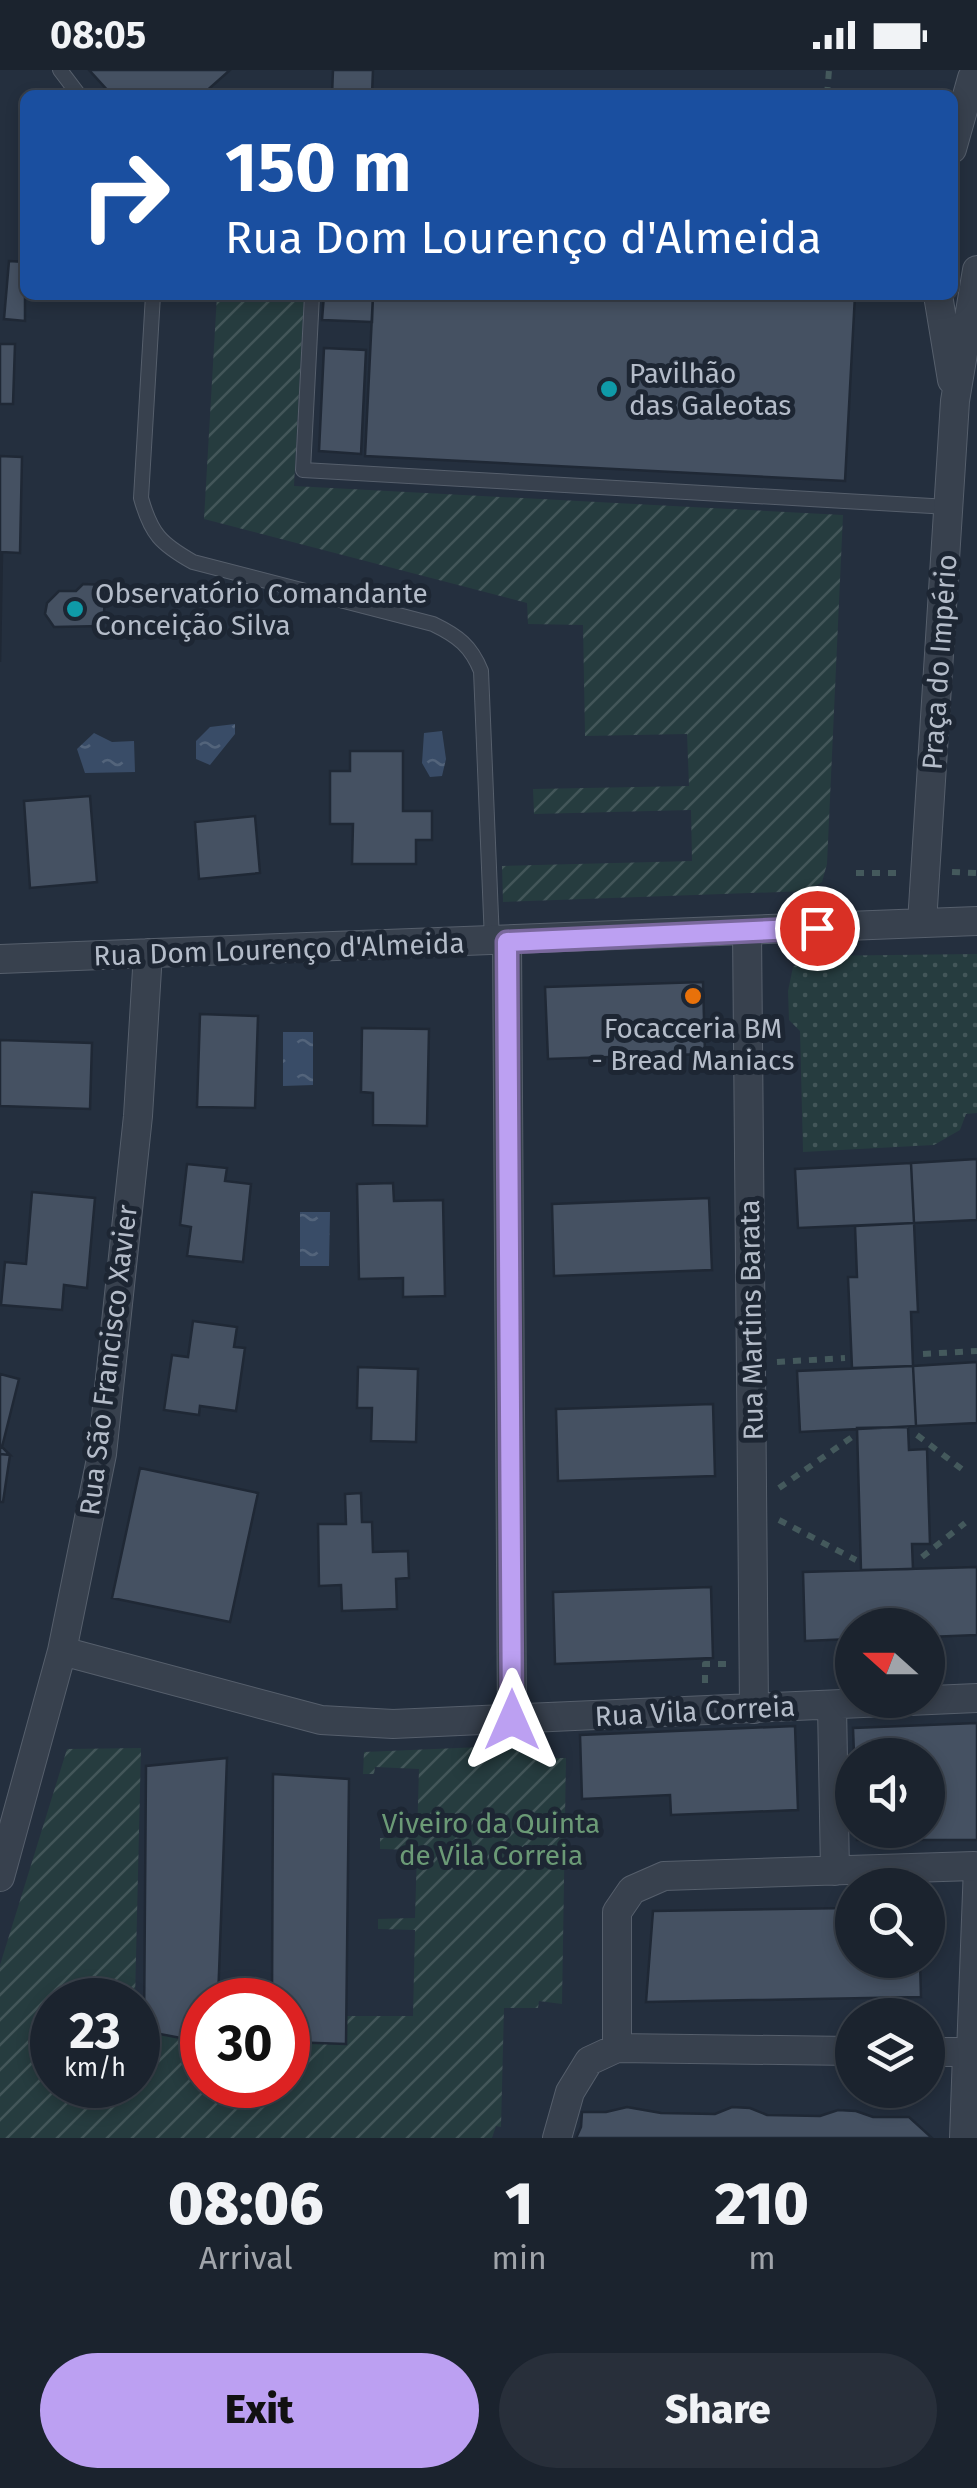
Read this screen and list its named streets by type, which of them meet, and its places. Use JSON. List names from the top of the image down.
{
  "streets": {
    "street": [
      "Praça do Império",
      "Rua Dom Lourenço d'Almeida",
      "Rua Martins Barata",
      "Rua São Francisco Xavier",
      "Rua Vila Correia"
    ]
  },
  "crossings": [
    ["Praça do Império", "Rua Dom Lourenço d'Almeida"],
    ["Rua Dom Lourenço d'Almeida", "Rua Martins Barata"],
    ["Rua Dom Lourenço d'Almeida", "Rua São Francisco Xavier"],
    ["Rua Martins Barata", "Rua Vila Correia"],
    ["Rua São Francisco Xavier", "Rua Vila Correia"]
  ],
  "parks": ["Viveiro da Quinta de Vila Correia"],
  "places": ["Pavilhão das Galeotas", "Observatório Comandante Conceição Silva", "Focacceria BM - Bread Maniacs"],
  "north": "left",
  "page": {
    "status": "08:05",
    "turn": ["150 m", "Rua Dom Lourenço d'Almeida"],
    "speed": "23 km/h",
    "limit": "30",
    "eta": [
      "08:06",
      "Arrival",
      "1",
      "min",
      "210",
      "m"
    ],
    "buttons": ["Exit", "Share"]
  }
}
